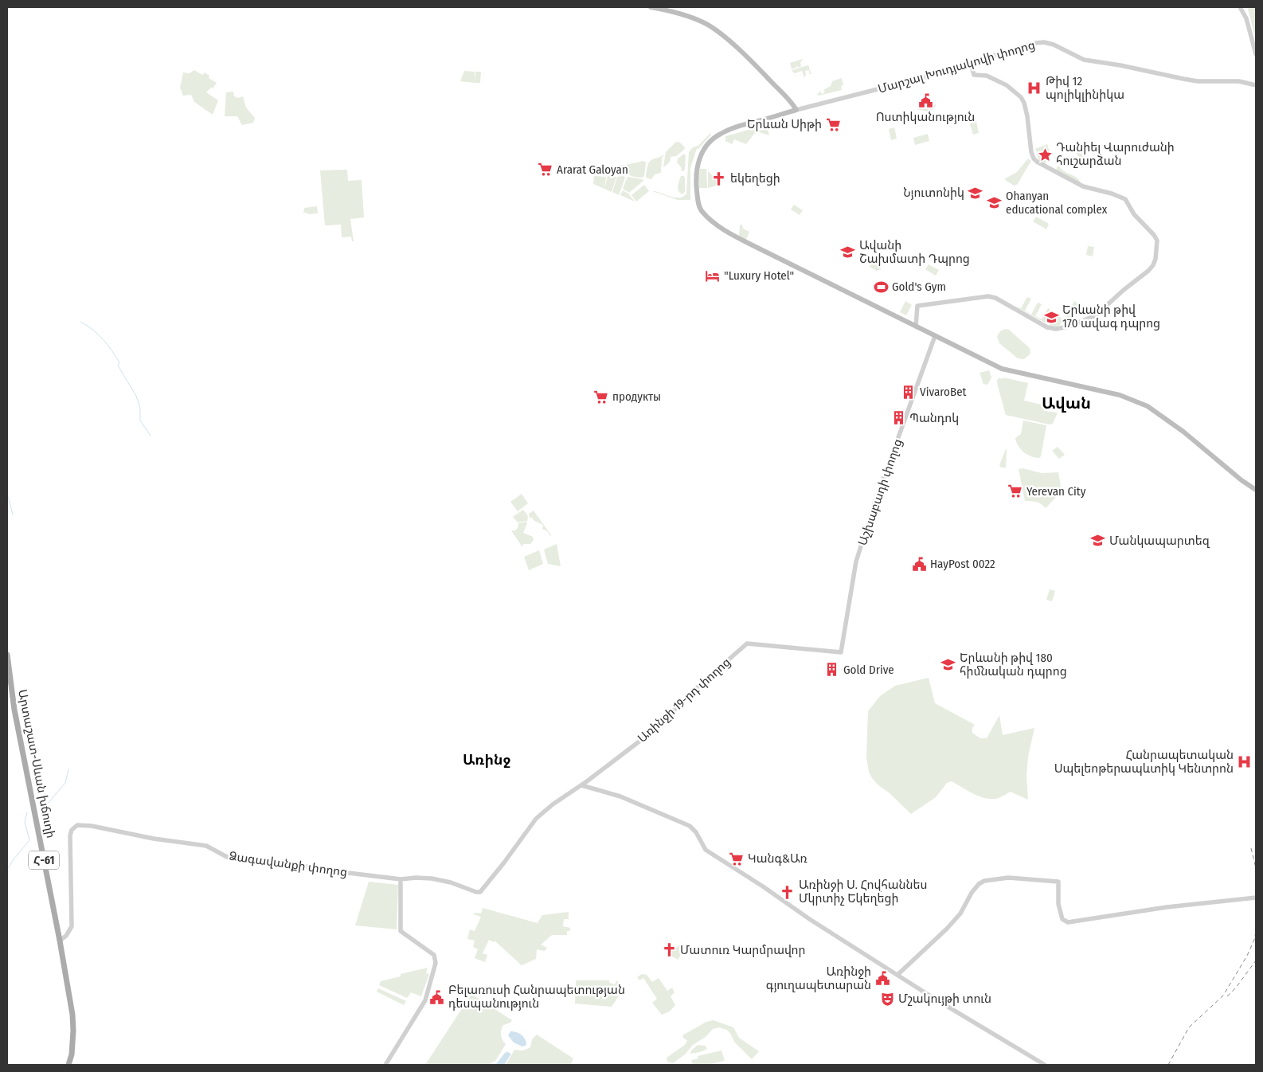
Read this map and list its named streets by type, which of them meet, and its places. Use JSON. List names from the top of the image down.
{
  "streets": {
    "main road": ["Արտաշատ-Սևան խճուղի", "Հ-61"],
    "street": [
      "Մարշալ Խուդյակովի փողոց",
      "Աշխաբադի փողոց",
      "Առինջի 19-րդ փողոց",
      "Ձագավանքի փողոց"
    ]
  },
  "crossings": [
    ["Աշխաբադի փողոց", "Առինջի 19-րդ փողոց"],
    ["Առինջի 19-րդ փողոց", "Ձագավանքի փողոց"],
    ["Արտաշատ-Սևան խճուղի", "Ձագավանքի փողոց"]
  ],
  "districts": ["Ավան", "Առինջ"],
  "places": {
    "hospital": ["Թիվ 12 պոլիկլինիկա", "Հանրապետական Սպելեոթերապևտիկ Կենտրոն"],
    "public building": [
      "Ոստիկանություն",
      "HayPost 0022",
      "Առինջի գյուղապետարան",
      "Բելառուսի Հանրապետության դեսպանություն"
    ],
    "supermarket": [
      "Երևան Սիթի",
      "Ararat Galoyan",
      "продукты",
      "Yerevan City",
      "Կանգ&Առ"
    ],
    "place": ["Դանիել Վարուժանի հուշարձան"],
    "church": ["եկեղեցի", "Առինջի Ս. Հովհաննես Մկրտիչ Եկեղեցի", "Մատուռ Կարմրավոր"],
    "school or university": [
      "Նյուտոնիկ",
      "Ohanyan educational complex",
      "Ավանի Շախմատի Դպրոց",
      "Երևանի թիվ 170 ավագ դպրոց",
      "Մանկապարտեզ",
      "Երևանի թիվ 180 հիմնական դպրոց"
    ],
    "hotel": ["\"Luxury Hotel\""],
    "sports": ["Gold's Gym"],
    "building": ["VivaroBet", "Պանդոկ", "Gold Drive"],
    "theatre": ["Մշակույթի տուն"]
  }
}
